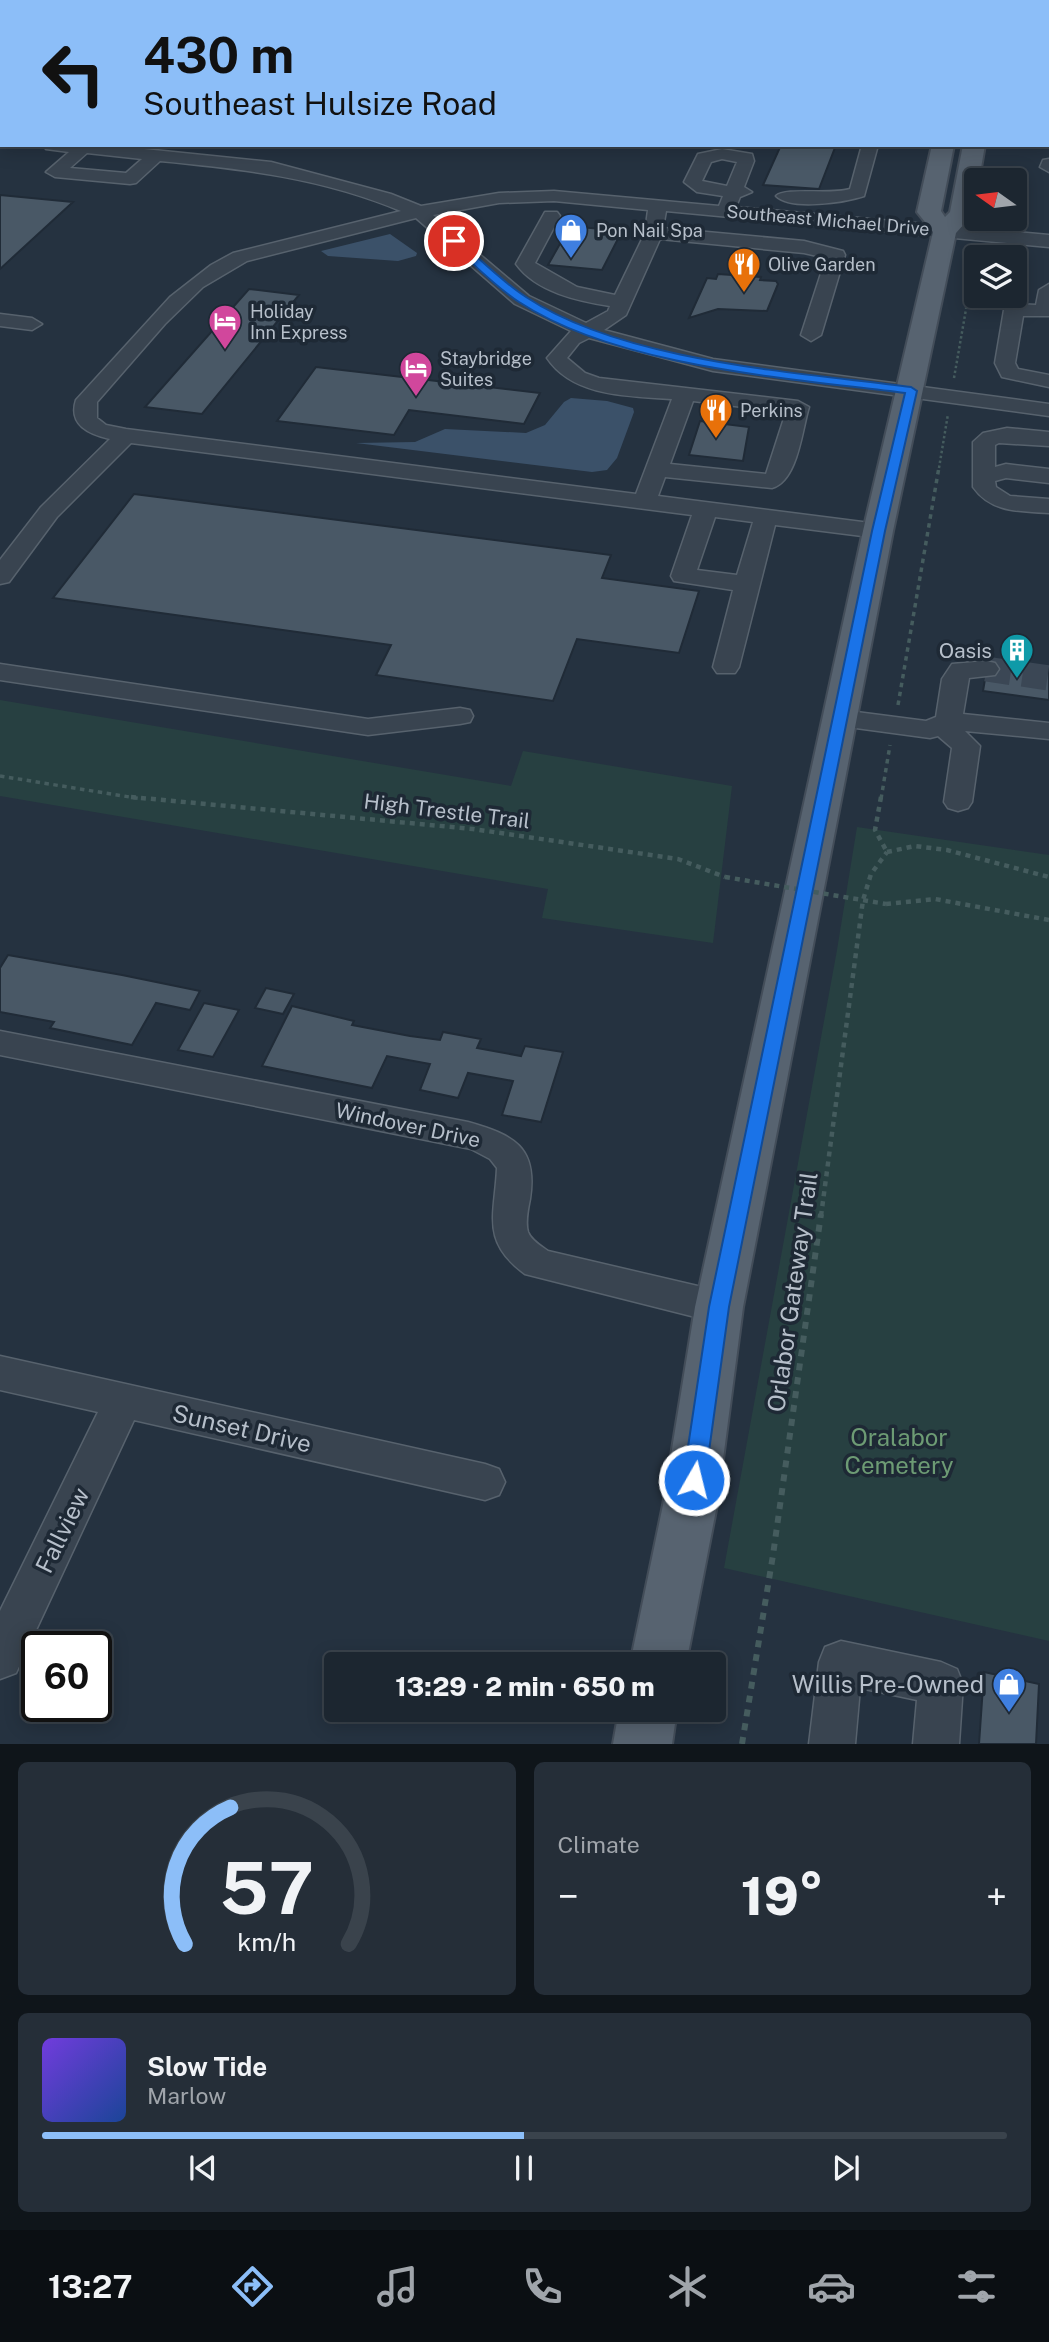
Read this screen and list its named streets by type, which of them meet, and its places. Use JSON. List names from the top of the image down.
{
  "streets": {
    "street": [
      "Southeast Michael Drive",
      "Windover Drive",
      "Sunset Drive",
      "Fallview"
    ],
    "path": ["High Trestle Trail", "Orlabor Gateway Trail"]
  },
  "crossings": [
    ["Sunset Drive", "Fallview"]
  ],
  "parks": ["Oralabor Cemetery"],
  "places": {
    "shop": ["Pon Nail Spa", "Willis Pre-Owned"],
    "restaurant": ["Olive Garden", "Perkins"],
    "hotel": ["Holiday Inn Express", "Staybridge Suites"],
    "building": ["Oasis"]
  },
  "north": "left",
  "page": {
    "turn": ["430 m", "Southeast Hulsize Road"],
    "limit": "60",
    "trip": "13:29 · 2 min · 650 m",
    "tile": "Climate",
    "heat": ["−", "19°", "+"],
    "song": ["Slow Tide", "Marlow"],
    "tabs": "13:27",
    "gauge": ["57", "km/h"]
  }
}
